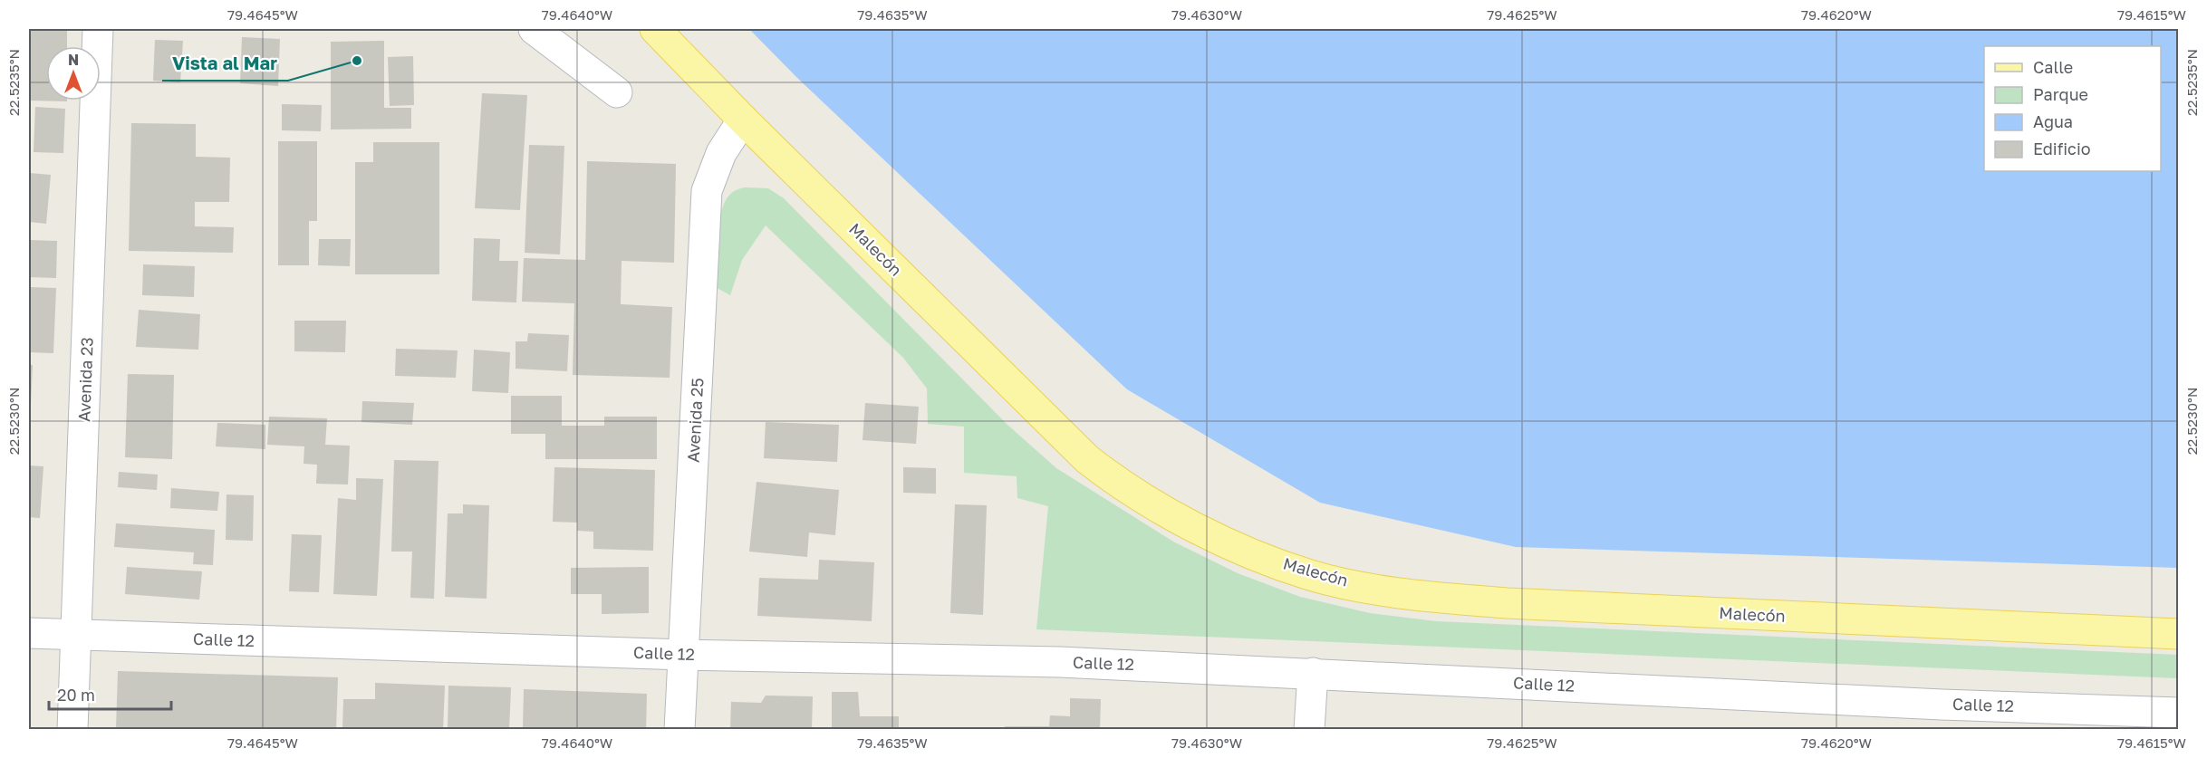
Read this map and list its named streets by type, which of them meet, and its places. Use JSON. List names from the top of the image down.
{
  "streets": {
    "main road": ["Malecón"],
    "street": ["Avenida 23", "Avenida 25", "Calle 12"]
  },
  "crossings": [
    ["Malecón", "Avenida 25"],
    ["Avenida 23", "Calle 12"],
    ["Avenida 25", "Calle 12"]
  ],
  "places": ["Vista al Mar"],
  "legend": [
    "Calle",
    "Parque",
    "Agua",
    "Edificio"
  ],
  "scale_bar": "20 m",
  "north": "top",
  "coordinates": [
    "79.4645°W",
    "79.4640°W",
    "79.4635°W",
    "79.4630°W",
    "79.4625°W",
    "79.4620°W",
    "79.4615°W",
    "22.5235°N",
    "22.5230°N"
  ]
}
